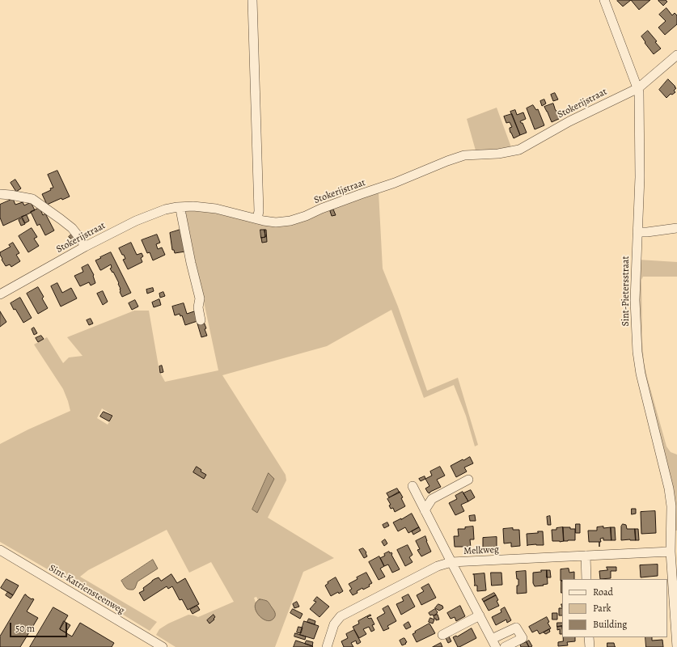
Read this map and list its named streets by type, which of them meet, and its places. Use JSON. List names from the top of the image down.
{
  "streets": {
    "street": [
      "Stokerijstraat",
      "Sint-Pietersstraat",
      "Melkweg",
      "Sint-Katriensteenweg"
    ]
  },
  "crossings": [
    ["Stokerijstraat", "Sint-Pietersstraat"],
    ["Sint-Pietersstraat", "Melkweg"]
  ],
  "legend": ["Road", "Park", "Building"],
  "scale_bar": "50 m"
}
